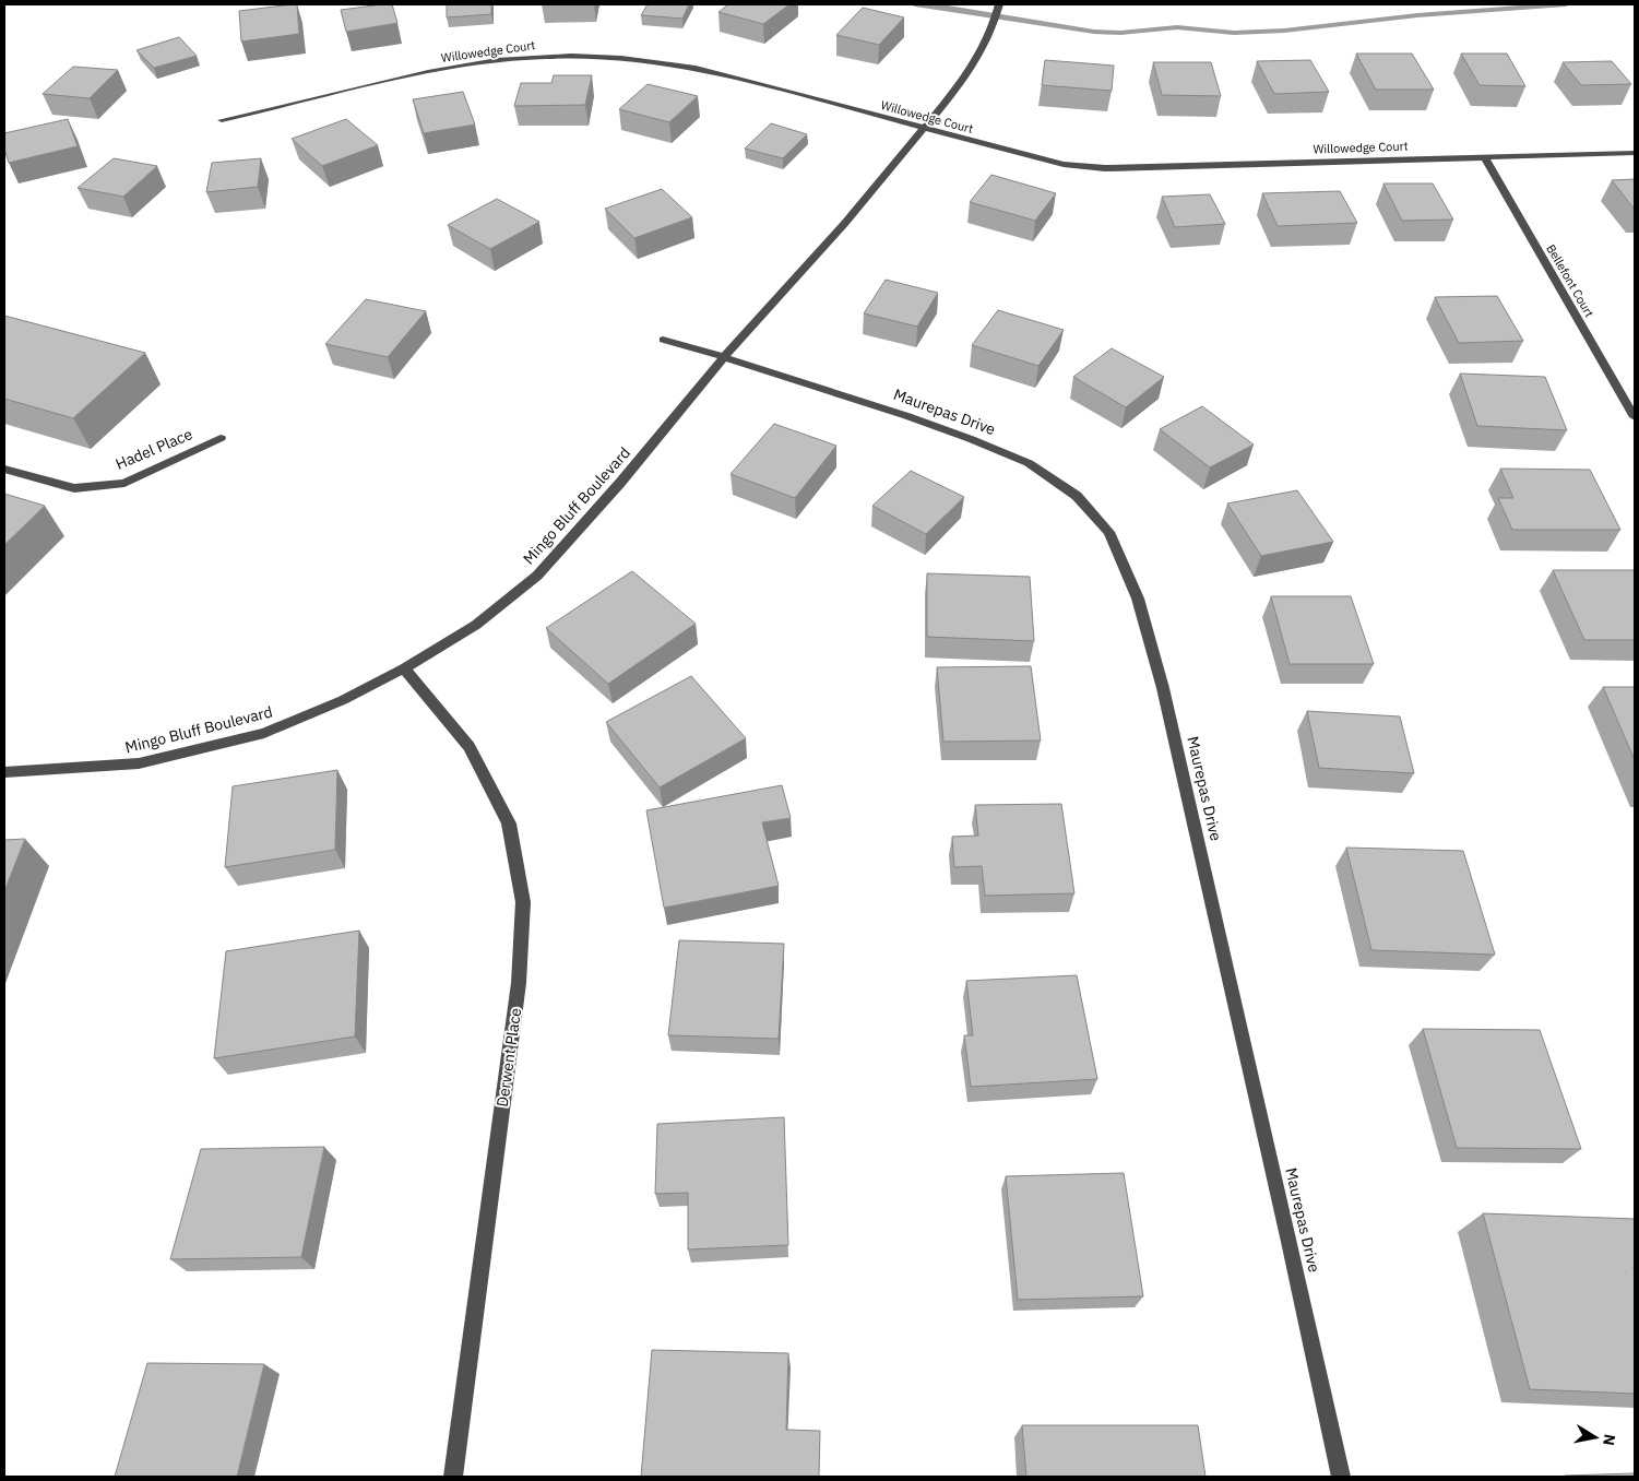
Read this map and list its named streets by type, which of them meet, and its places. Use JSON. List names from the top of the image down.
{
  "streets": {
    "street": [
      "Willowedge Court",
      "Bellefont Court",
      "Maurepas Drive",
      "Hadel Place",
      "Mingo Bluff Boulevard",
      "Derwent Place"
    ]
  },
  "crossings": [
    ["Willowedge Court", "Bellefont Court"],
    ["Willowedge Court", "Mingo Bluff Boulevard"],
    ["Maurepas Drive", "Mingo Bluff Boulevard"],
    ["Mingo Bluff Boulevard", "Derwent Place"]
  ],
  "north": "right"
}
